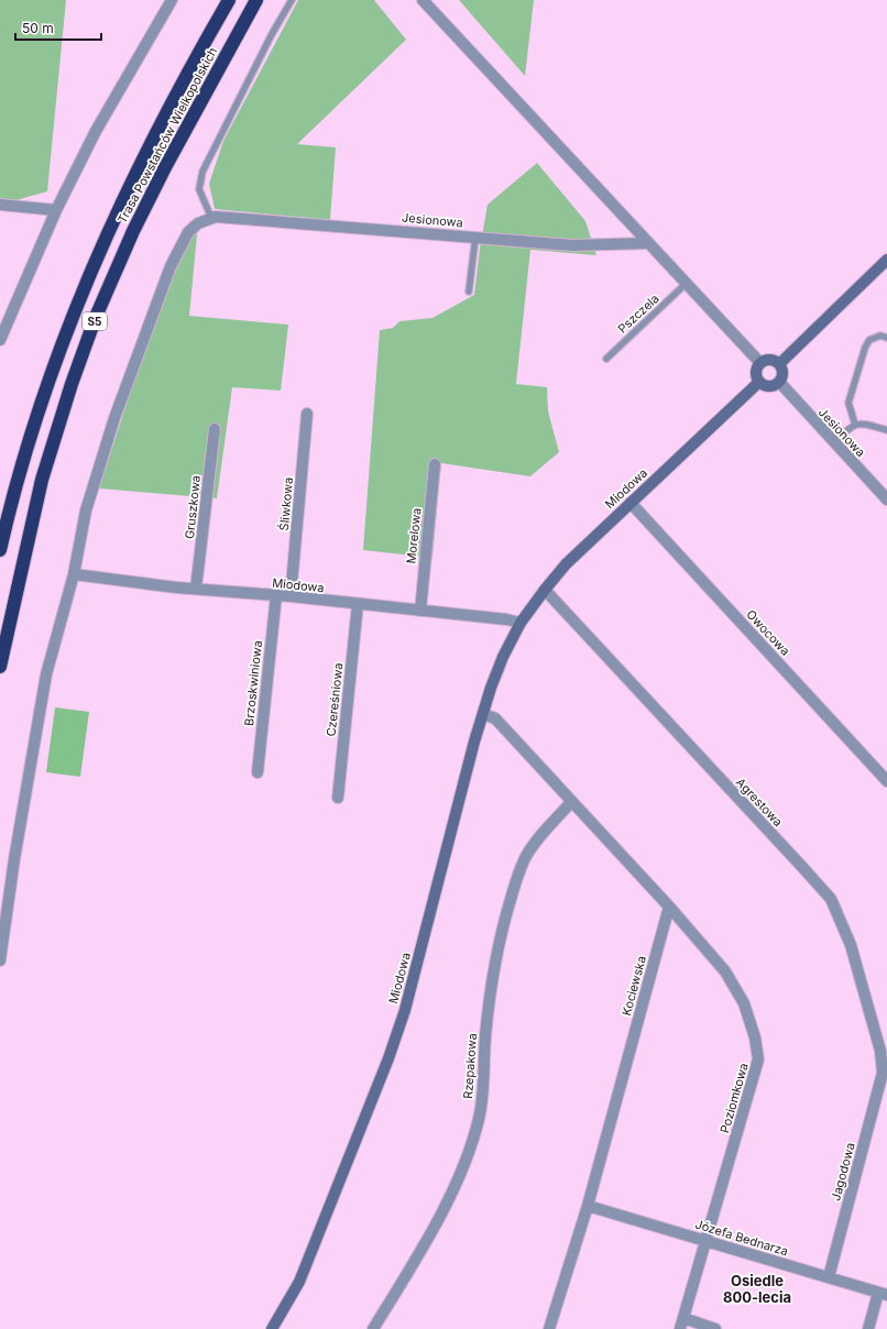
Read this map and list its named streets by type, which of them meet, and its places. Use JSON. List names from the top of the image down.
{
  "streets": {
    "highway": ["Trasa Powstańców Wielkopolskich", "S5"],
    "main road": ["Miodowa"],
    "street": [
      "Jesionowa",
      "Śliwkowa",
      "Gruszkowa",
      "Morelowa",
      "Owocowa",
      "Brzoskwiniowa",
      "Czereśniowa",
      "Agrestowa",
      "Kociewska",
      "Rzepakowa",
      "Poziomkowa",
      "Jagodowa",
      "Józefa Bednarza"
    ],
    "lane": ["Pszczela"]
  },
  "crossings": [
    ["Jesionowa", "Miodowa"],
    ["Miodowa", "Śliwkowa"],
    ["Miodowa", "Gruszkowa"],
    ["Miodowa", "Morelowa"],
    ["Miodowa", "Owocowa"],
    ["Miodowa", "Brzoskwiniowa"],
    ["Miodowa", "Czereśniowa"],
    ["Miodowa", "Agrestowa"],
    ["Agrestowa", "Jagodowa"],
    ["Kociewska", "Poziomkowa"],
    ["Kociewska", "Józefa Bednarza"],
    ["Poziomkowa", "Józefa Bednarza"],
    ["Jagodowa", "Józefa Bednarza"]
  ],
  "districts": ["Osiedle 800-lecia"],
  "scale_bar": "50 m"
}
